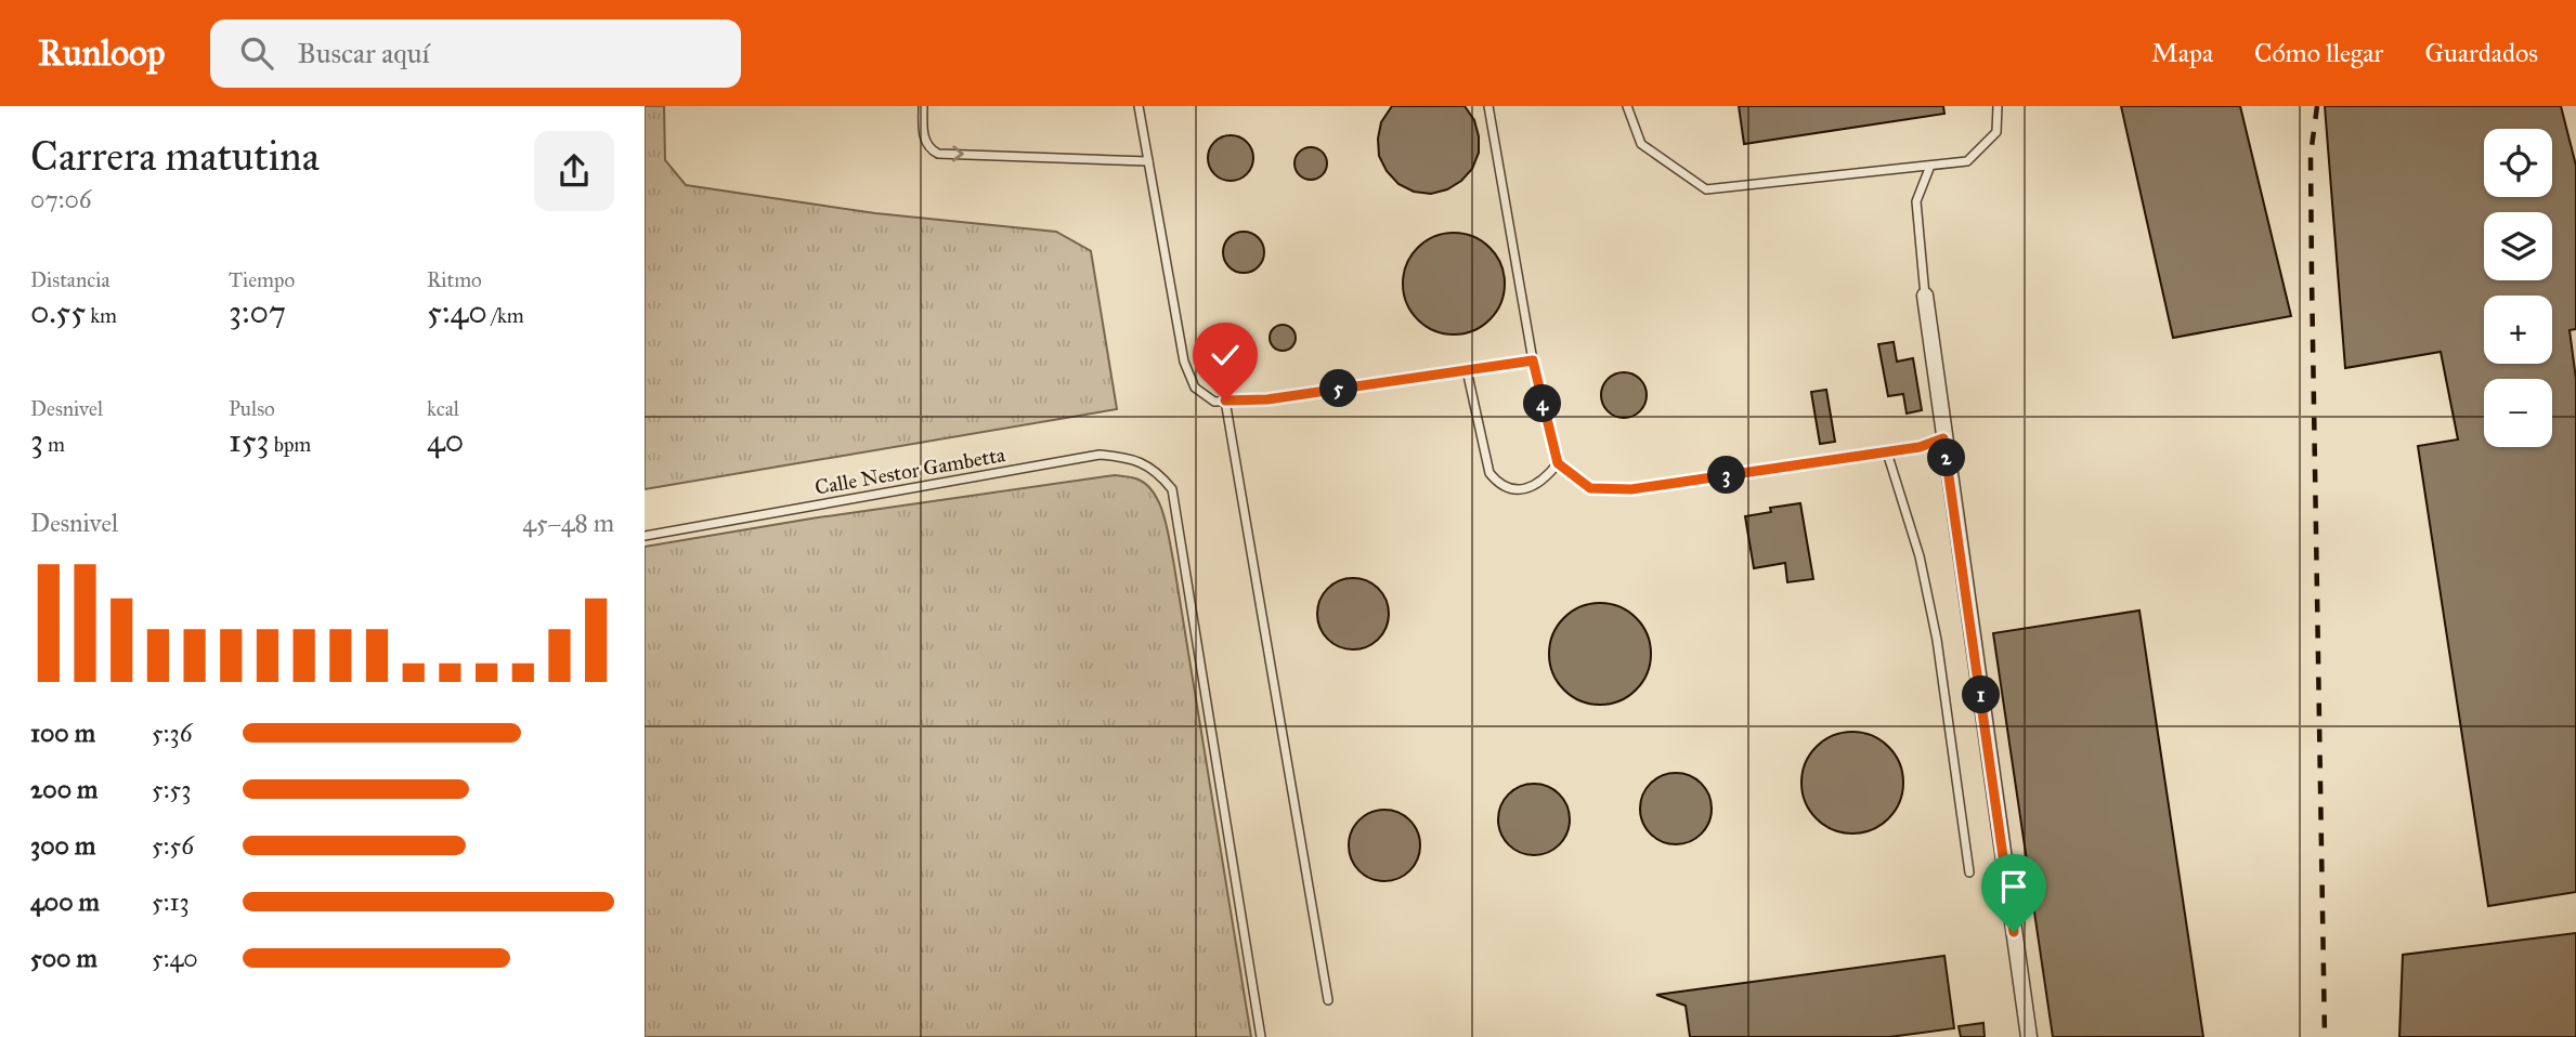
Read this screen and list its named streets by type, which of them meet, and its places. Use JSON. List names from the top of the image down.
{
  "streets": {
    "lane": ["Calle Nestor Gambetta"]
  },
  "page": {
    "header": "Runloop",
    "search": "Buscar aquí",
    "nav": ["Mapa", "Cómo llegar", "Guardados"],
    "heading": ["Carrera matutina", "07:06"],
    "map_buttons": ["+", "−"],
    "stats": [
      ["Distancia", "0.55 km"],
      ["Tiempo", "3:07"],
      ["Ritmo", "5:40 /km"],
      ["Desnivel", "3 m"],
      ["Pulso", "153 bpm"],
      ["kcal", "40"]
    ],
    "pins": [
      "5",
      "4",
      "2",
      "3",
      "1"
    ],
    "chart": ["Desnivel", "45–48 m"],
    "list": [
      {
        "name": "100 m",
        "note": "5:36"
      },
      {
        "name": "200 m",
        "note": "5:53"
      },
      {
        "name": "300 m",
        "note": "5:56"
      },
      {
        "name": "400 m",
        "note": "5:13"
      },
      {
        "name": "500 m",
        "note": "5:40"
      }
    ]
  }
}
